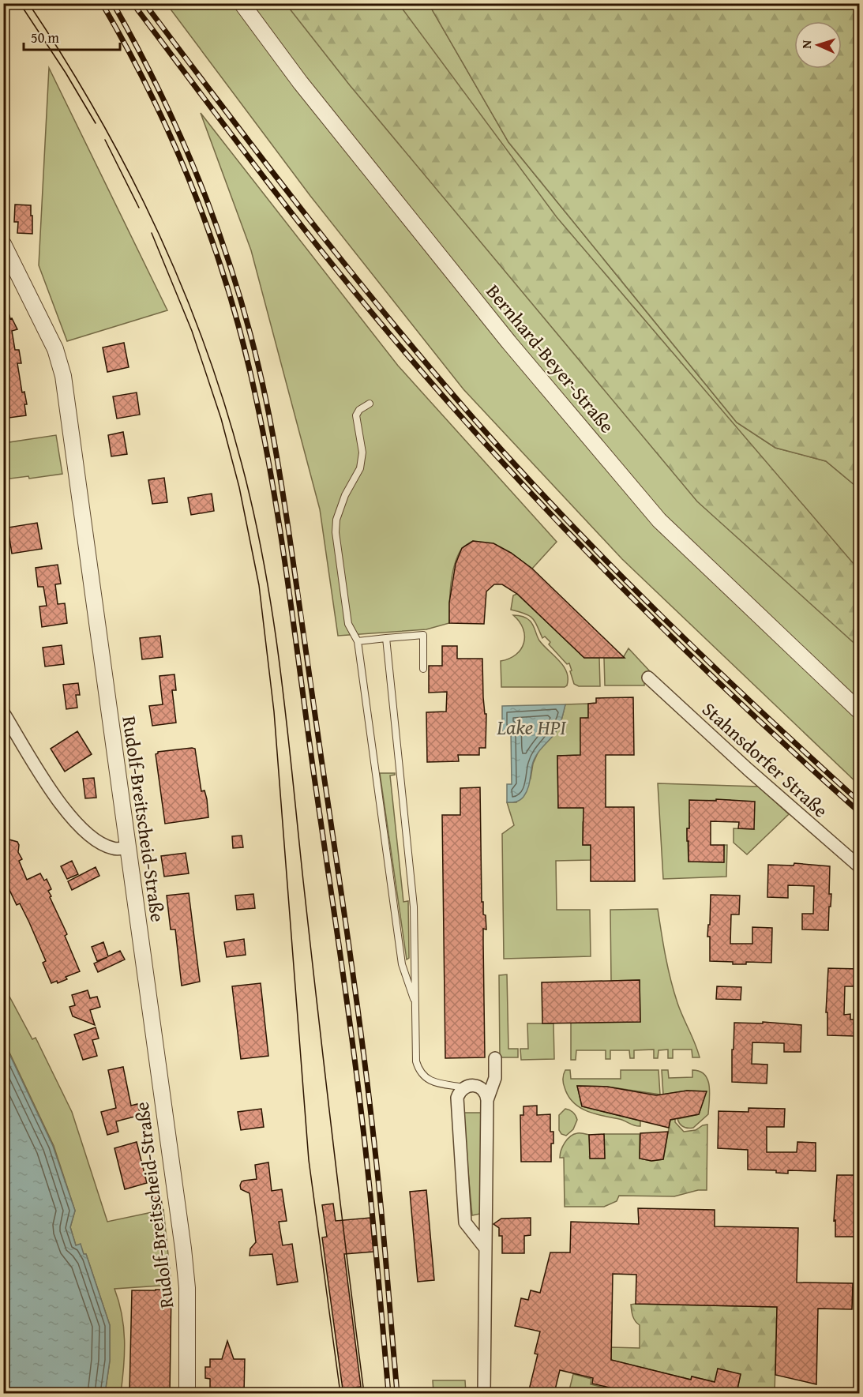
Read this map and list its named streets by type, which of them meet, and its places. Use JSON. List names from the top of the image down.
{
  "streets": {
    "street": ["Bernhard-Beyer-Straße", "Stahnsdorfer Straße", "Rudolf-Breitscheid-Straße"]
  },
  "water": ["Lake HPI"],
  "scale_bar": "50 m",
  "north": "left"
}
